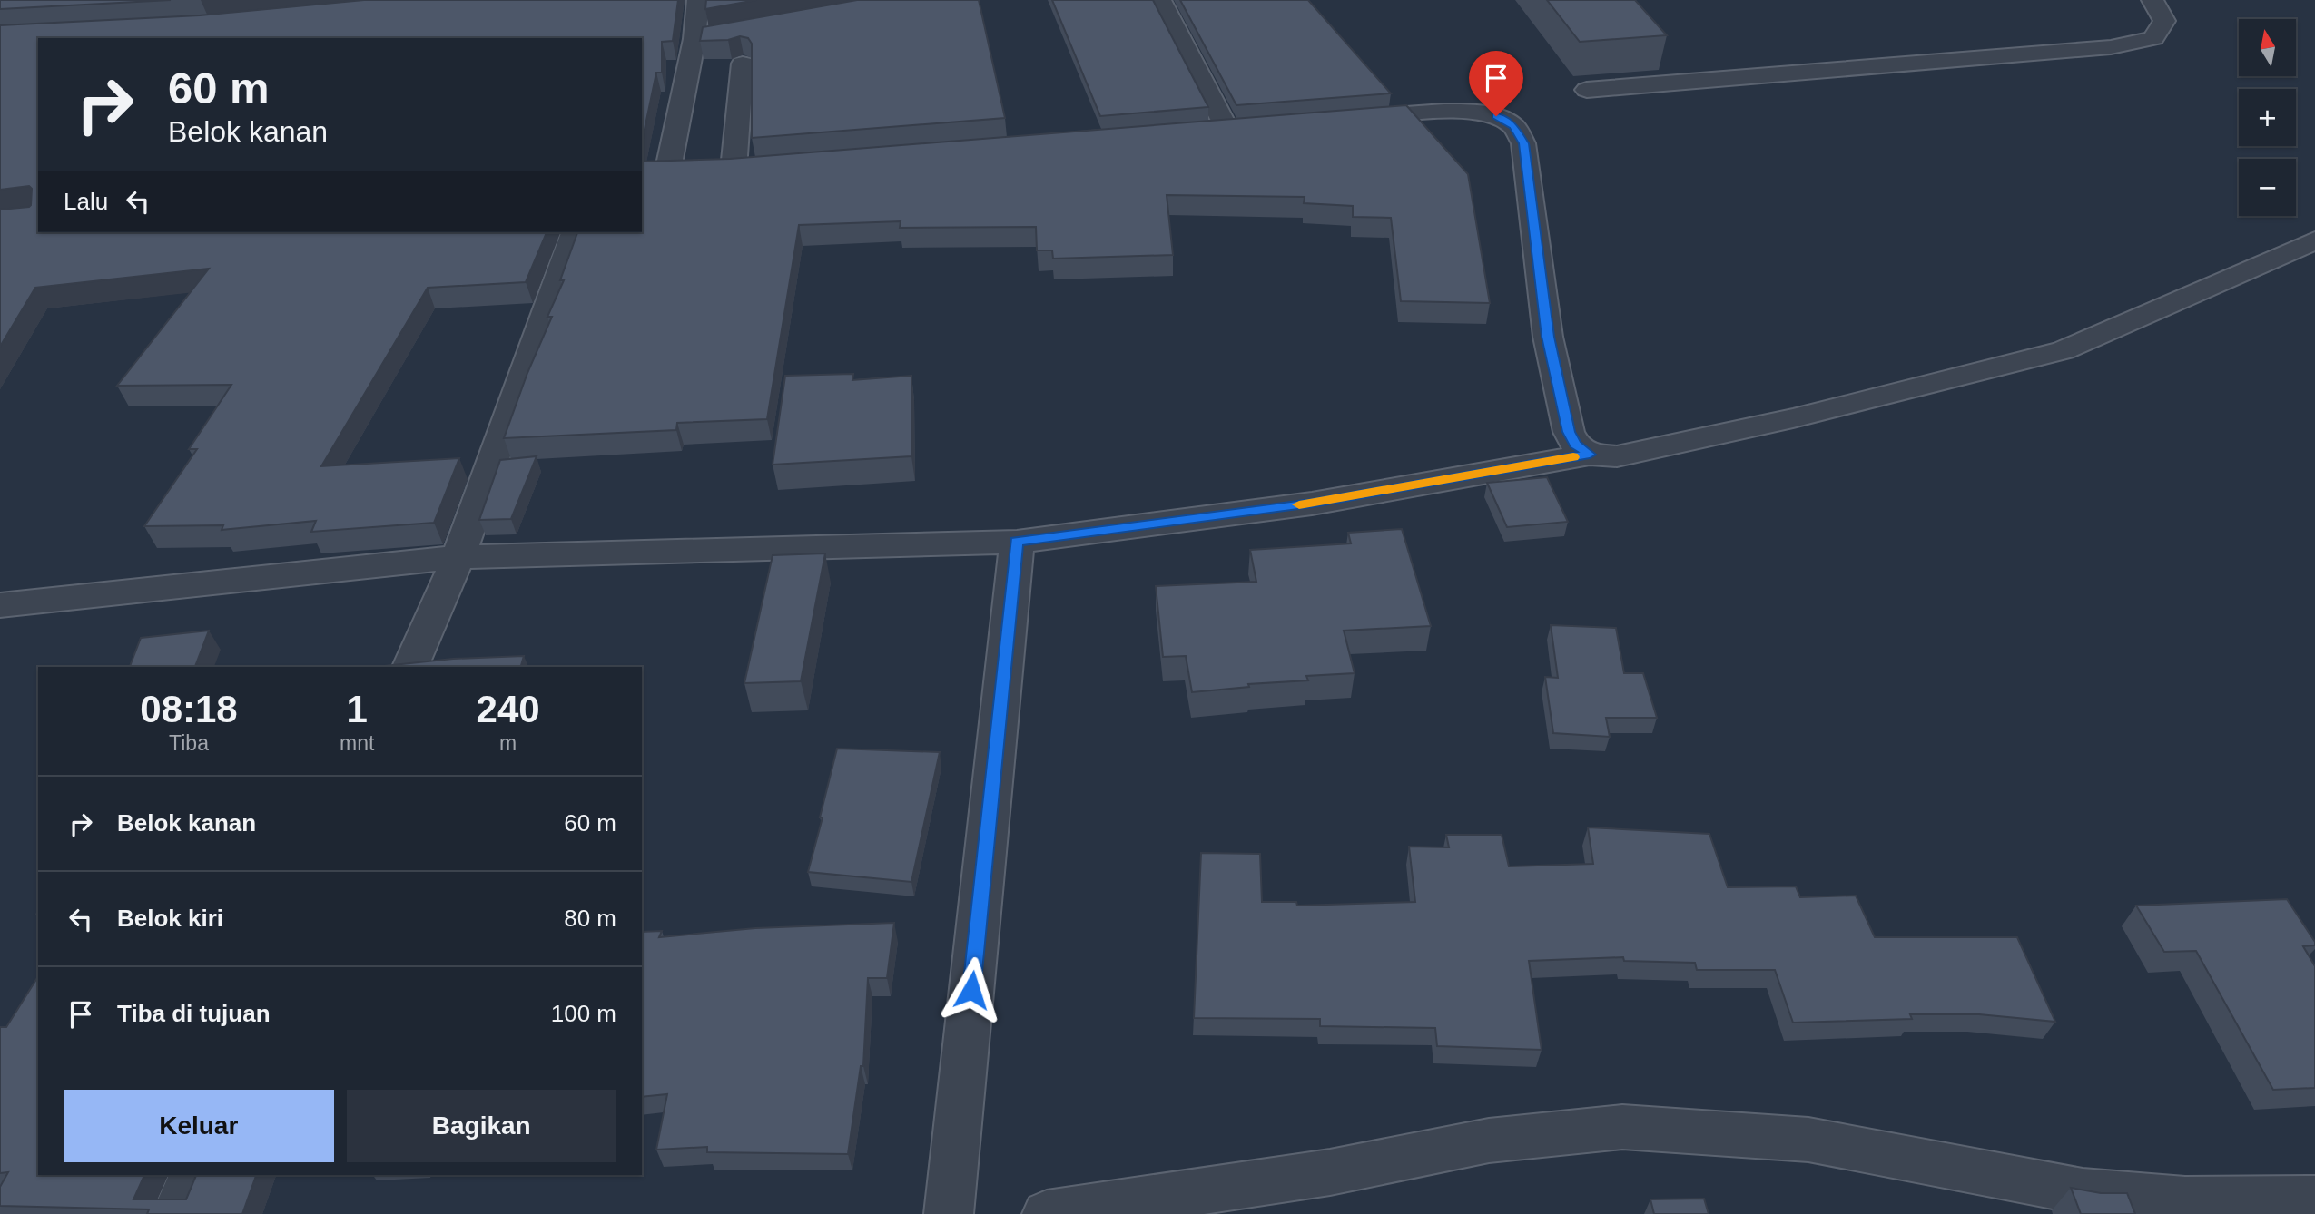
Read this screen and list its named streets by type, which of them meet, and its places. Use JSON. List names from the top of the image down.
{
  "north": "top",
  "page": {
    "map_buttons": ["+", "−"],
    "turn": ["60 m", "Belok kanan"],
    "then": "Lalu",
    "eta": [
      "08:18",
      "Tiba",
      "1",
      "mnt",
      "240",
      "m"
    ],
    "list": [
      {
        "name": "Belok kanan",
        "value": "60 m"
      },
      {
        "name": "Belok kiri",
        "value": "80 m"
      },
      {
        "name": "Tiba di tujuan",
        "value": "100 m"
      }
    ],
    "buttons": ["Keluar", "Bagikan"]
  }
}
